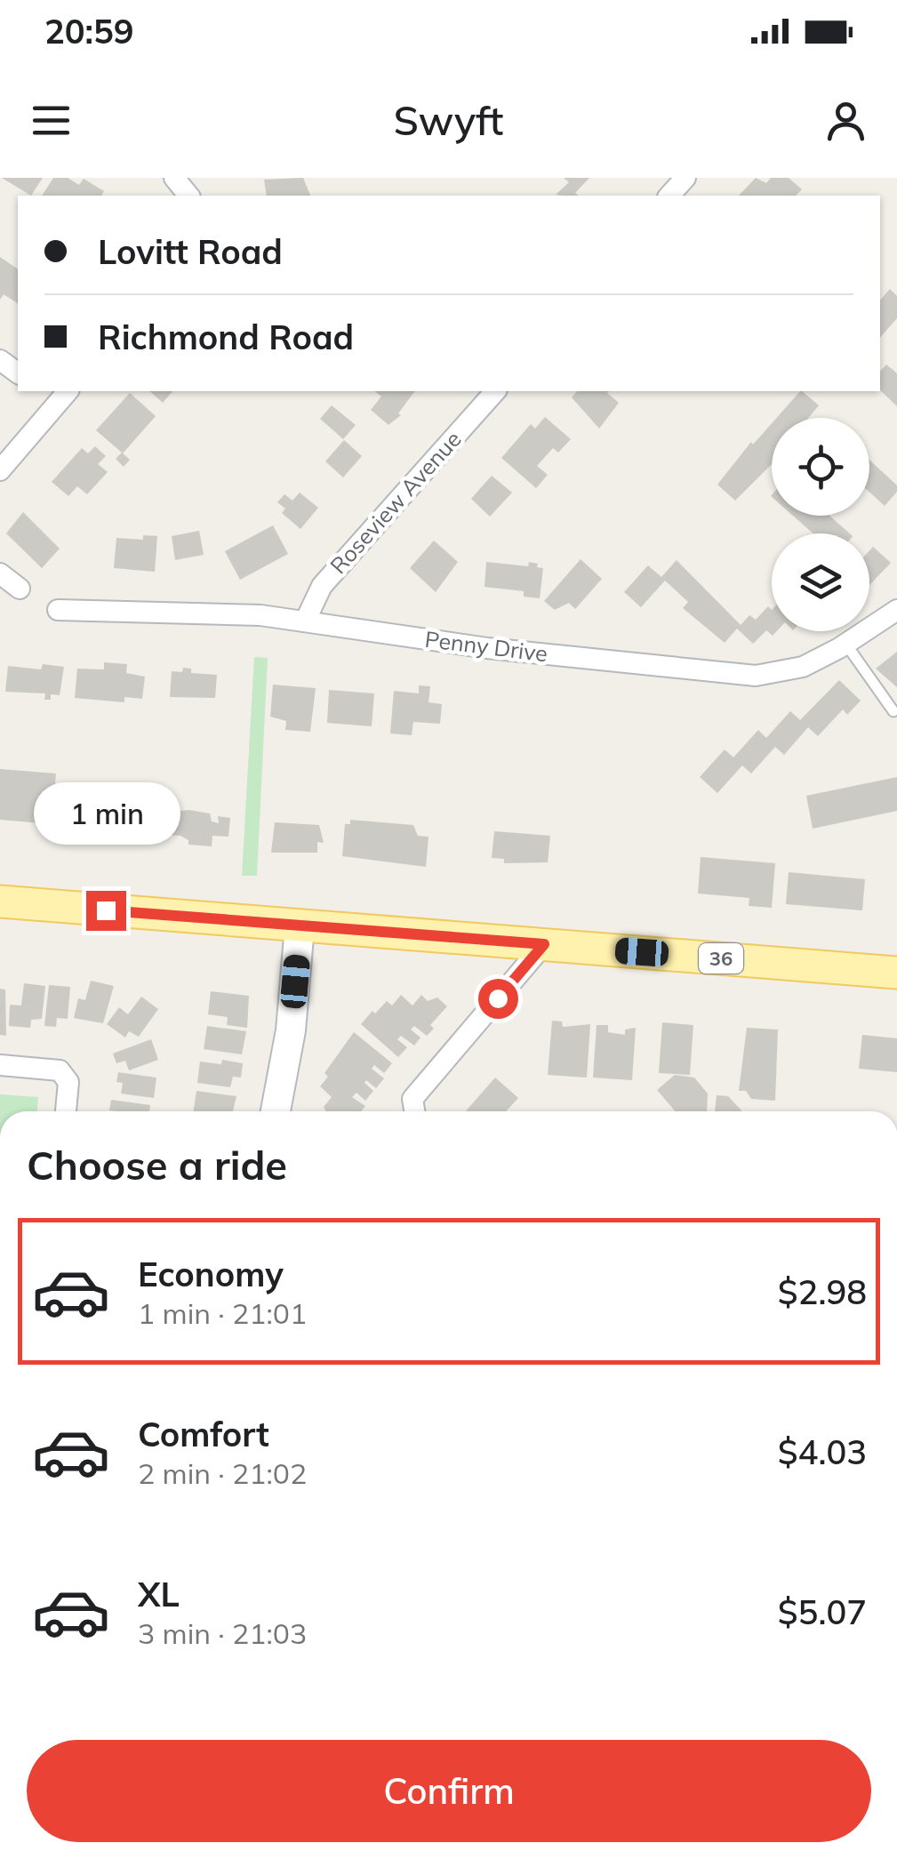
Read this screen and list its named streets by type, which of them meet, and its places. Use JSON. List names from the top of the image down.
{
  "streets": {
    "main road": ["36"],
    "street": ["Roseview Avenue", "Penny Drive"]
  },
  "crossings": [
    ["Roseview Avenue", "Penny Drive"]
  ],
  "page": {
    "status": "20:59",
    "header": "Swyft",
    "banner": ["Lovitt Road", "Richmond Road"],
    "bubble": "1 min",
    "heading": "Choose a ride",
    "list": [
      {
        "name": "Economy",
        "note": "1 min · 21:01",
        "value": "$2.98"
      },
      {
        "name": "Comfort",
        "note": "2 min · 21:02",
        "value": "$4.03"
      },
      {
        "name": "XL",
        "note": "3 min · 21:03",
        "value": "$5.07"
      }
    ],
    "buttons": "Confirm"
  }
}
